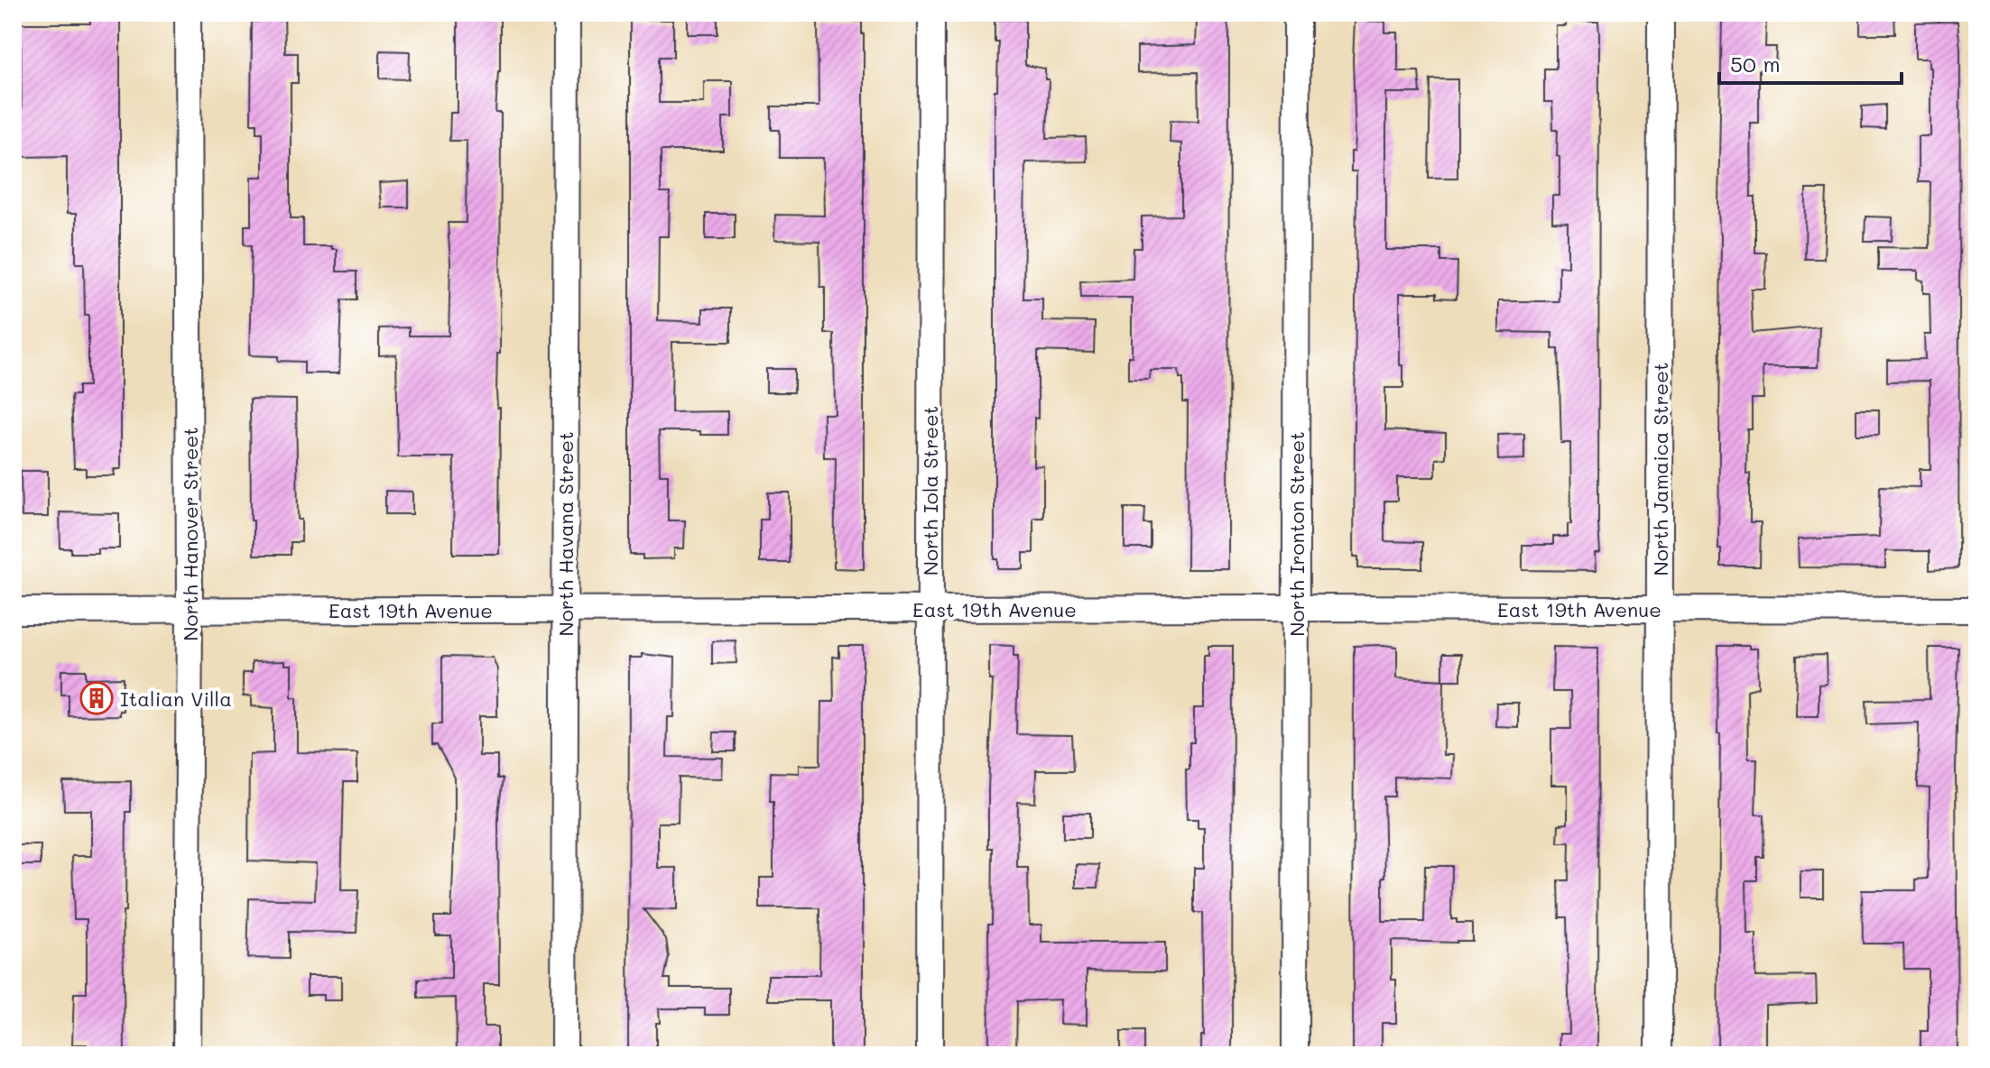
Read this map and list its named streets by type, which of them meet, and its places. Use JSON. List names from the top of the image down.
{
  "streets": {
    "street": [
      "North Jamaica Street",
      "North Iola Street",
      "North Hanover Street",
      "North Havana Street",
      "North Ironton Street",
      "East 19th Avenue"
    ]
  },
  "crossings": [
    ["North Jamaica Street", "East 19th Avenue"],
    ["North Iola Street", "East 19th Avenue"],
    ["North Hanover Street", "East 19th Avenue"],
    ["North Havana Street", "East 19th Avenue"],
    ["North Ironton Street", "East 19th Avenue"]
  ],
  "places": {
    "building": ["Italian Villa"]
  },
  "scale_bar": "50 m"
}
